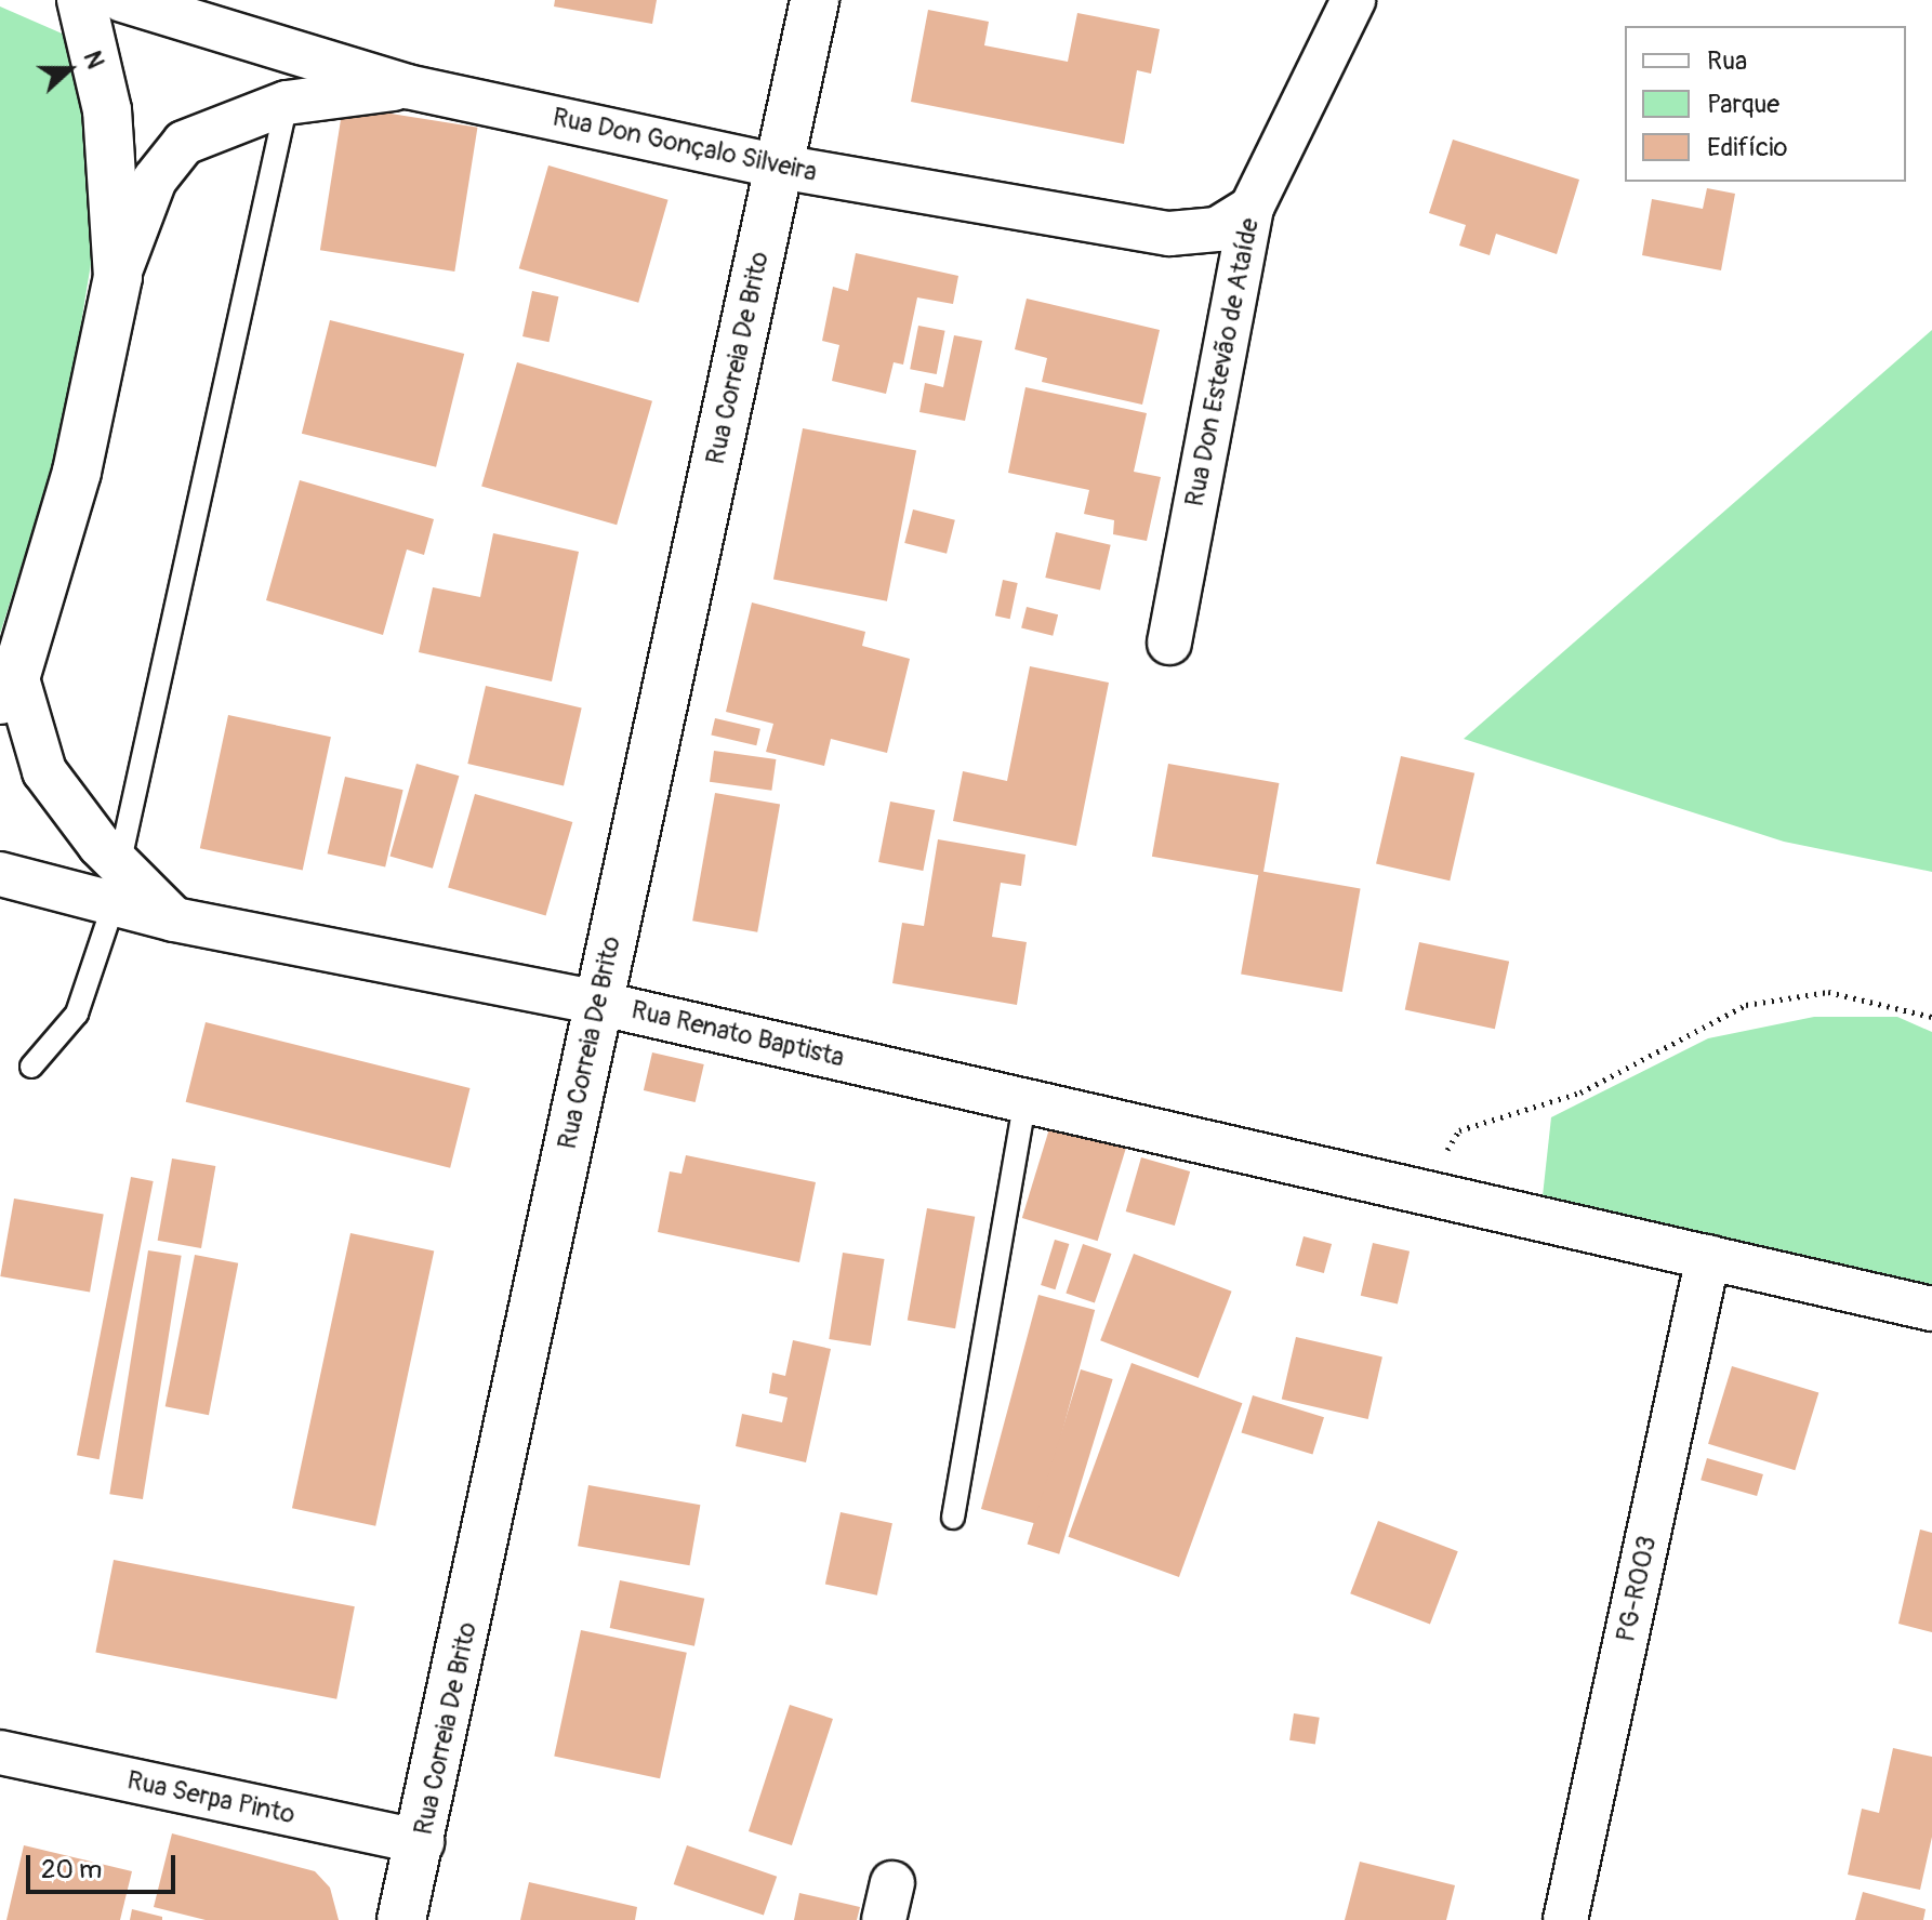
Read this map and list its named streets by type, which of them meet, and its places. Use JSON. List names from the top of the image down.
{
  "streets": {
    "street": [
      "Rua Don Gonçalo Silveira",
      "Rua Correia De Brito",
      "Rua Don Estevão de Ataíde",
      "Rua Renato Baptista",
      "PG-R003",
      "Rua Serpa Pinto"
    ]
  },
  "crossings": [
    ["Rua Don Gonçalo Silveira", "Rua Correia De Brito"],
    ["Rua Don Gonçalo Silveira", "Rua Don Estevão de Ataíde"],
    ["Rua Correia De Brito", "Rua Renato Baptista"],
    ["Rua Correia De Brito", "Rua Serpa Pinto"],
    ["Rua Renato Baptista", "PG-R003"]
  ],
  "legend": ["Rua", "Parque", "Edifício"],
  "scale_bar": "20 m",
  "north": "right"
}
